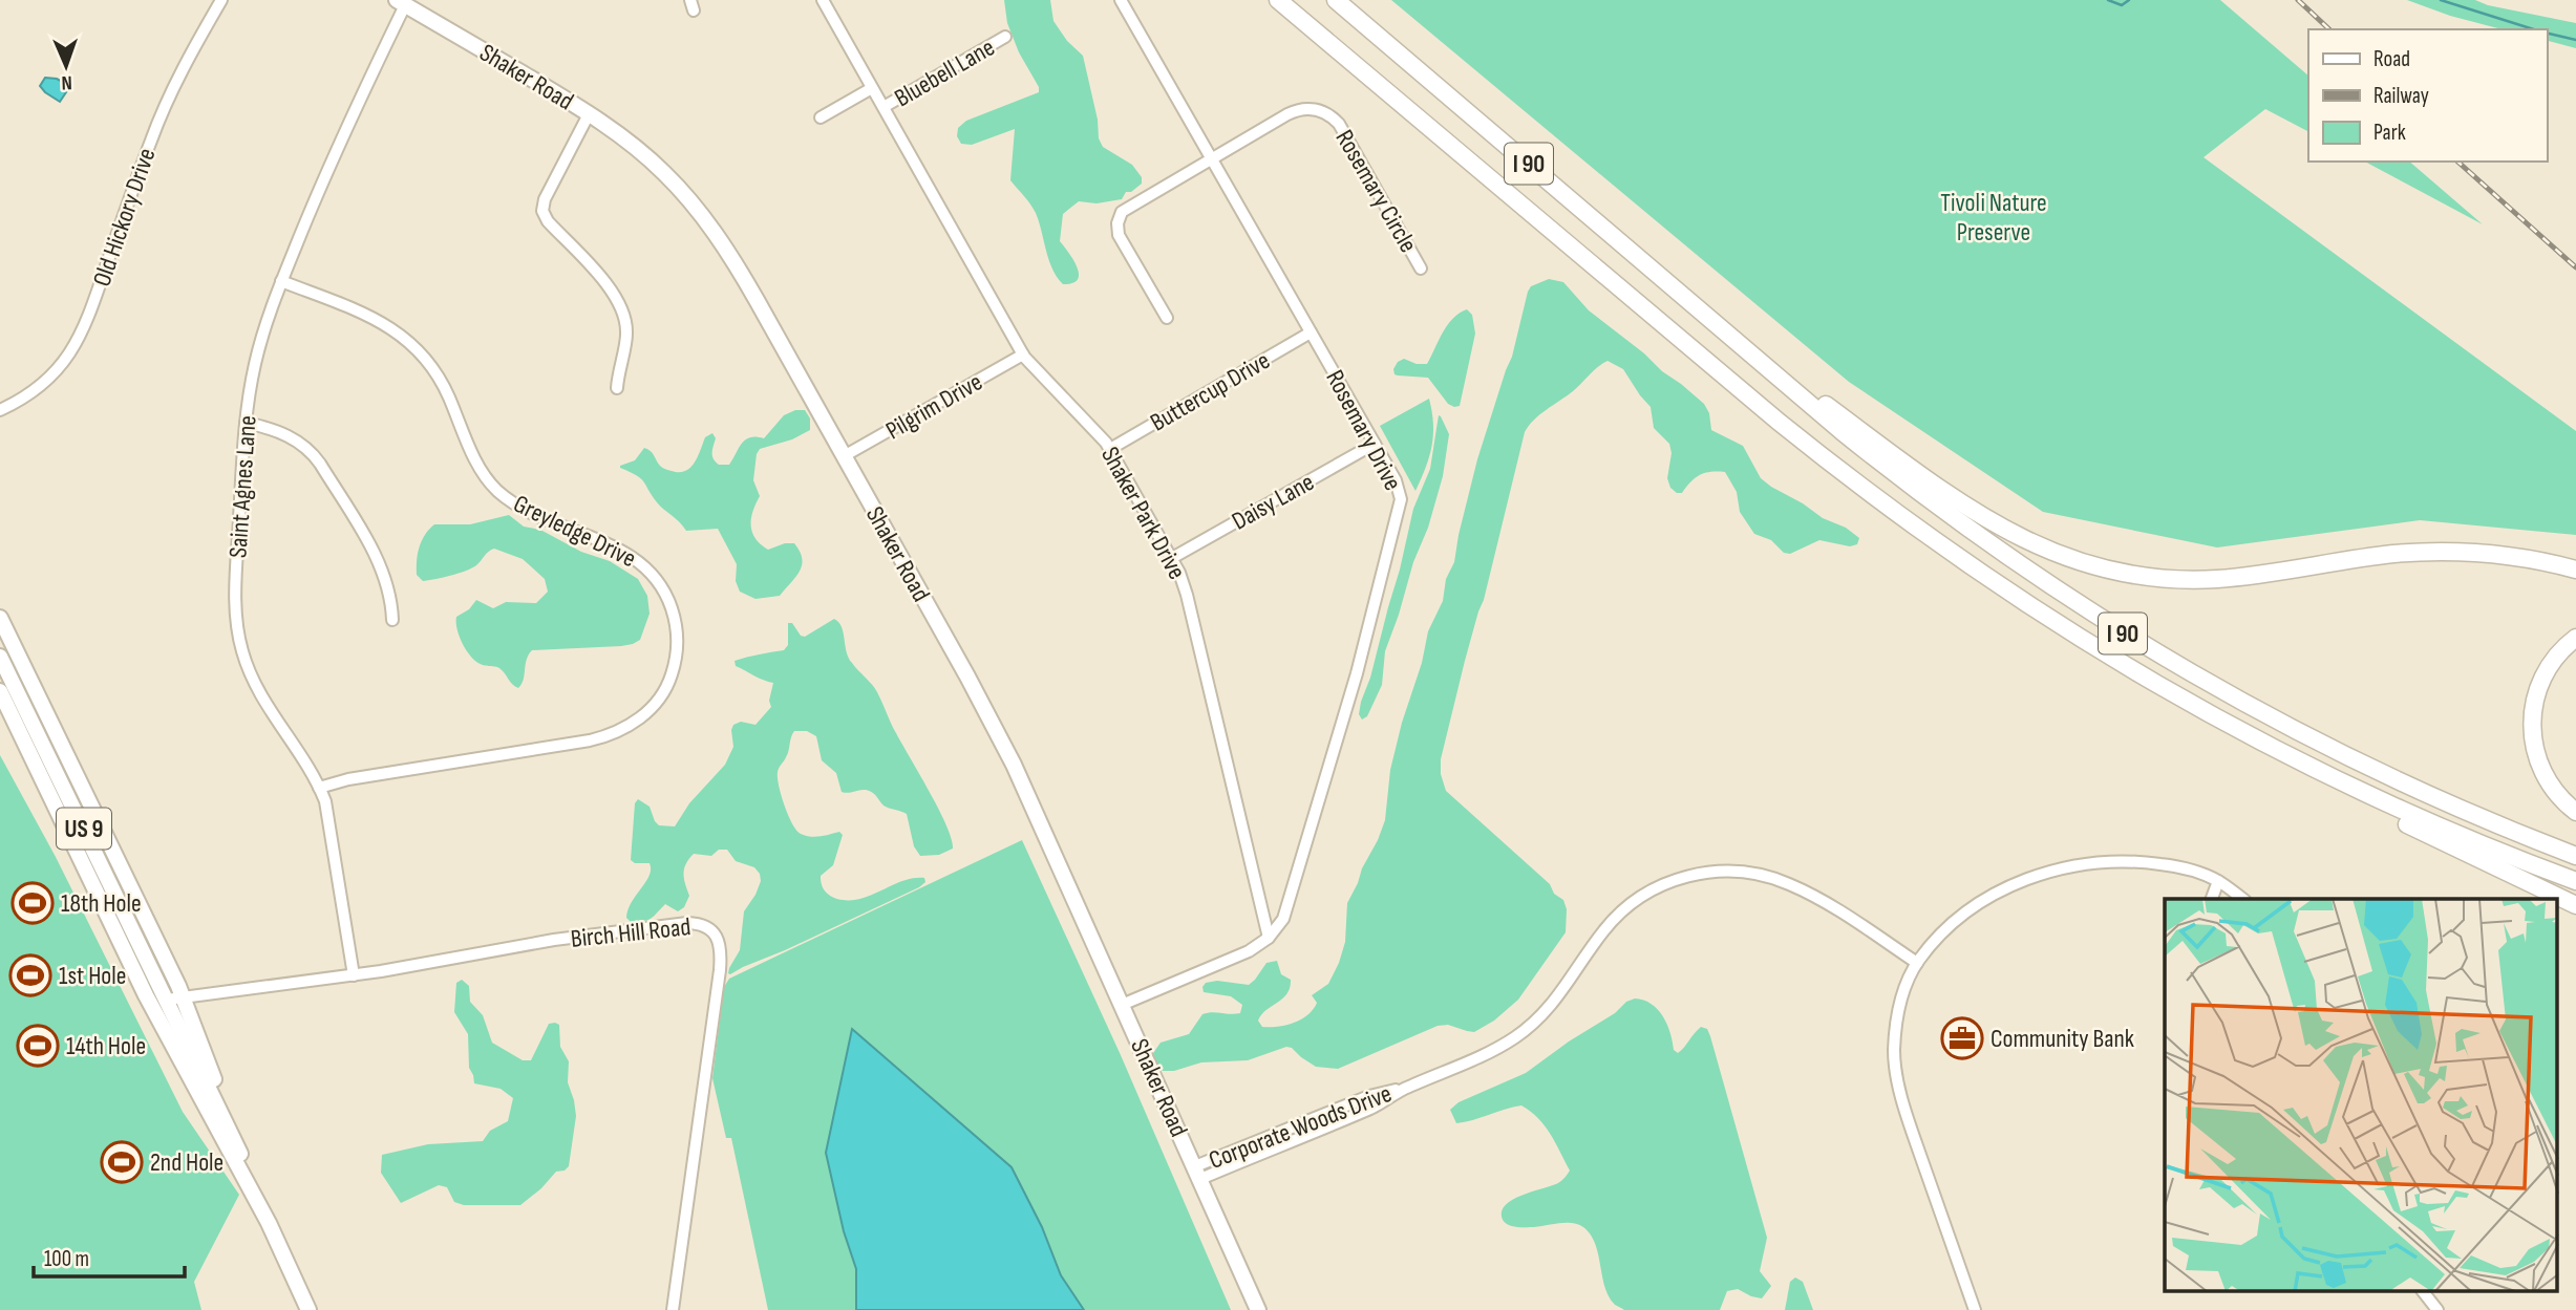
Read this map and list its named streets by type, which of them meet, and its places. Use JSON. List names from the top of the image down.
{
  "streets": {
    "highway": ["I 90"],
    "main road": ["Shaker Road", "US 9"],
    "street": [
      "Bluebell Lane",
      "Rosemary Circle",
      "Old Hickory Drive",
      "Buttercup Drive",
      "Pilgrim Drive",
      "Rosemary Drive",
      "Saint Agnes Lane",
      "Daisy Lane",
      "Shaker Park Drive",
      "Greyledge Drive",
      "Birch Hill Road",
      "Corporate Woods Drive"
    ]
  },
  "crossings": [
    ["Bluebell Lane", "Shaker Park Drive"],
    ["Shaker Road", "Pilgrim Drive"],
    ["Shaker Road", "Saint Agnes Lane"],
    ["Shaker Road", "Corporate Woods Drive"],
    ["Rosemary Circle", "Rosemary Drive"],
    ["Buttercup Drive", "Rosemary Drive"],
    ["Buttercup Drive", "Shaker Park Drive"],
    ["Pilgrim Drive", "Shaker Park Drive"],
    ["Rosemary Drive", "Daisy Lane"],
    ["Rosemary Drive", "Shaker Park Drive"],
    ["Saint Agnes Lane", "Greyledge Drive"],
    ["Saint Agnes Lane", "Birch Hill Road"],
    ["Daisy Lane", "Shaker Park Drive"],
    ["US 9", "Birch Hill Road"]
  ],
  "parks": ["Tivoli Nature Preserve"],
  "places": {
    "sports": [
      "18th Hole",
      "1st Hole",
      "14th Hole",
      "2nd Hole"
    ],
    "office": ["Community Bank"]
  },
  "legend": ["Road", "Railway", "Park"],
  "scale_bar": "100 m",
  "north": "bottom"
}
